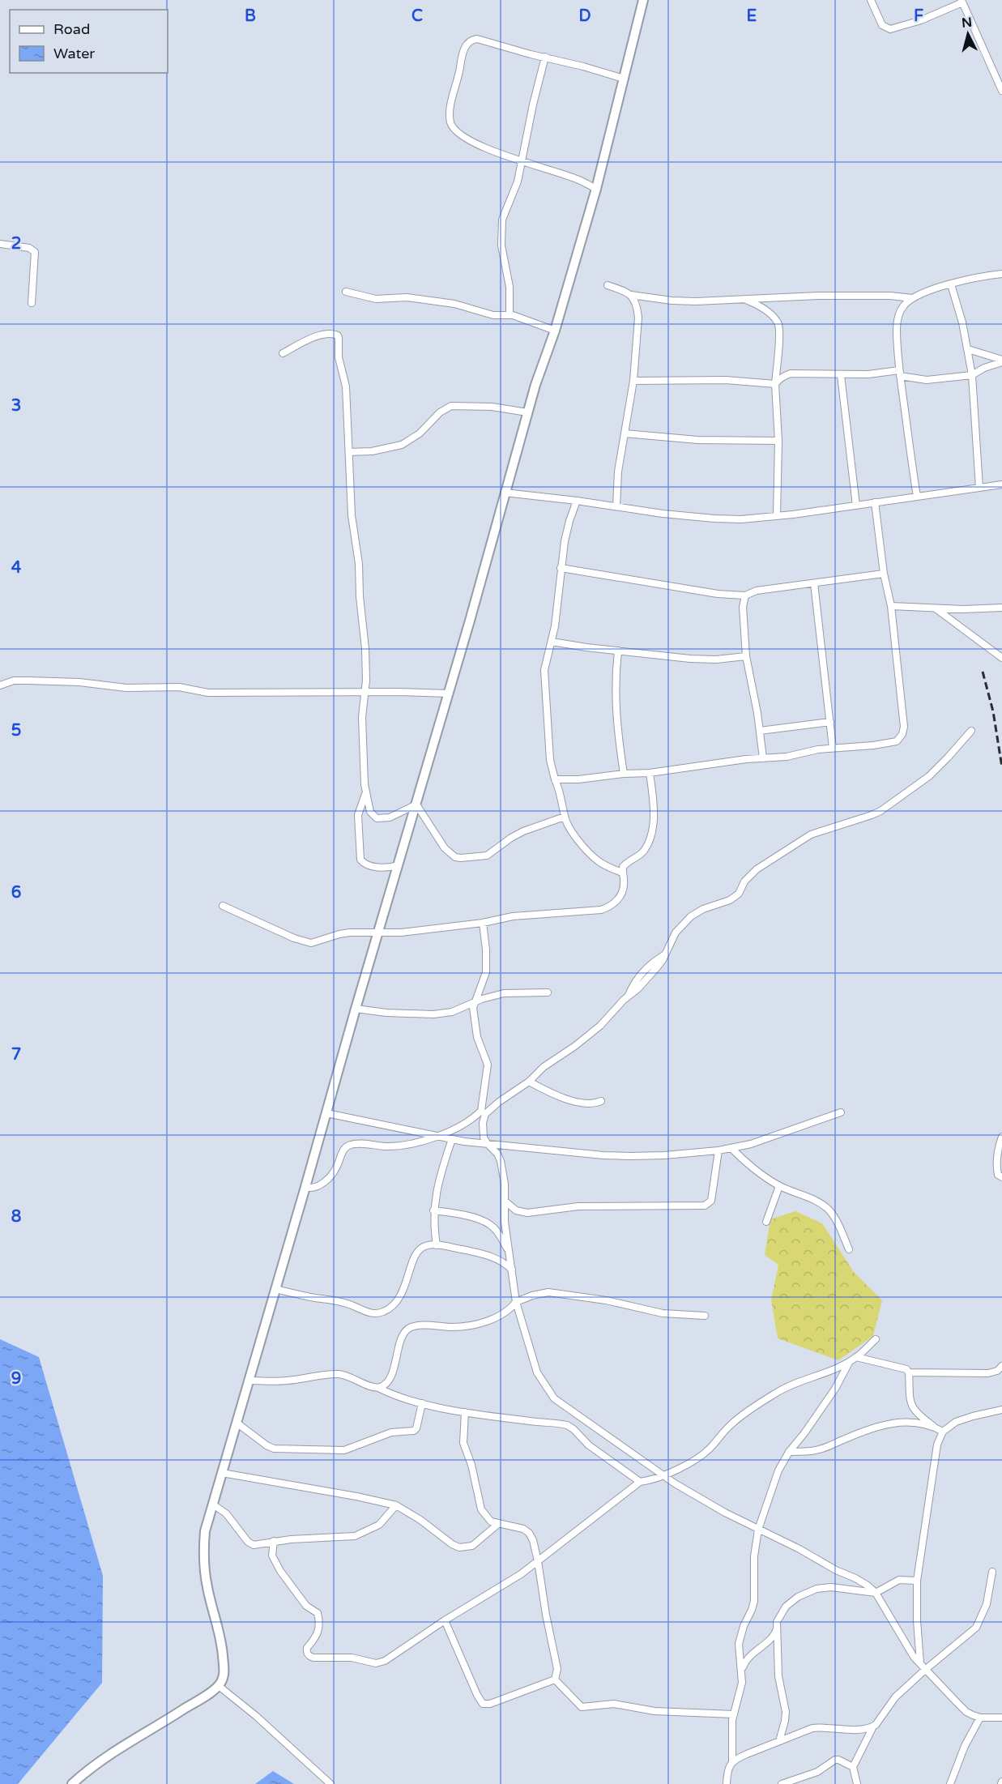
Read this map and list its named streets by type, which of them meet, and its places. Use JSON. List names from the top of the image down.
{
  "legend": ["Road", "Water"],
  "north": "top",
  "grid": {
    "columns": [
      "B",
      "C",
      "D",
      "E",
      "F"
    ],
    "rows": [
      "2",
      "3",
      "4",
      "5",
      "6",
      "7",
      "8",
      "9"
    ]
  }
}
